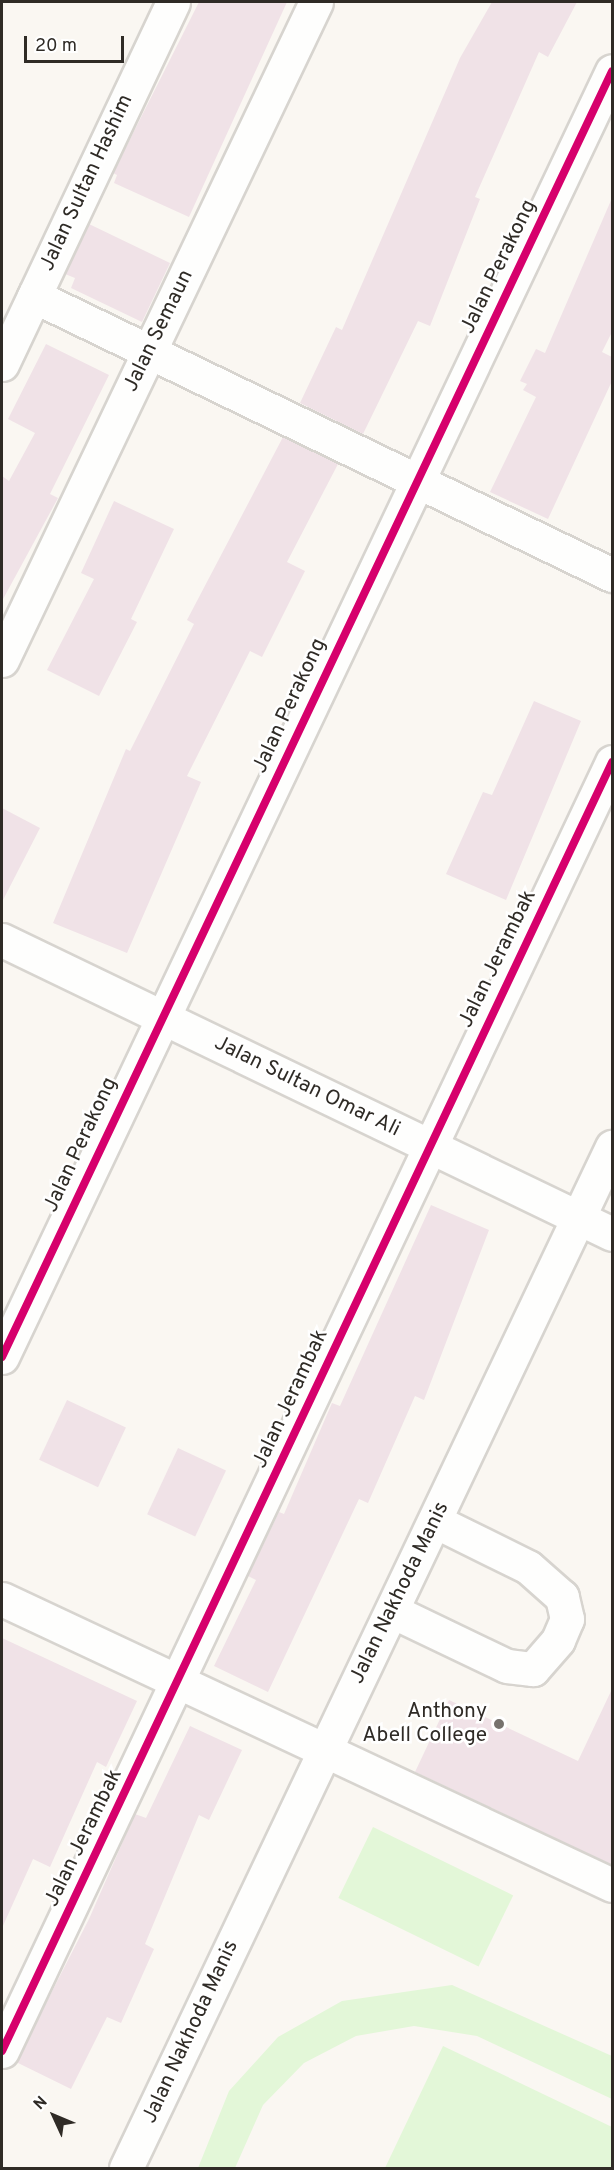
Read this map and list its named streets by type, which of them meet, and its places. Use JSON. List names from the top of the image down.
{
  "streets": {
    "street": [
      "Jalan Sultan Hashim",
      "Jalan Perakong",
      "Jalan Semaun",
      "Jalan Jerambak",
      "Jalan Sultan Omar Ali",
      "Jalan Nakhoda Manis"
    ]
  },
  "crossings": [
    ["Jalan Perakong", "Jalan Sultan Omar Ali"],
    ["Jalan Jerambak", "Jalan Sultan Omar Ali"],
    ["Jalan Sultan Omar Ali", "Jalan Nakhoda Manis"]
  ],
  "places": ["Anthony Abell College"],
  "scale_bar": "20 m",
  "north": "top left"
}
